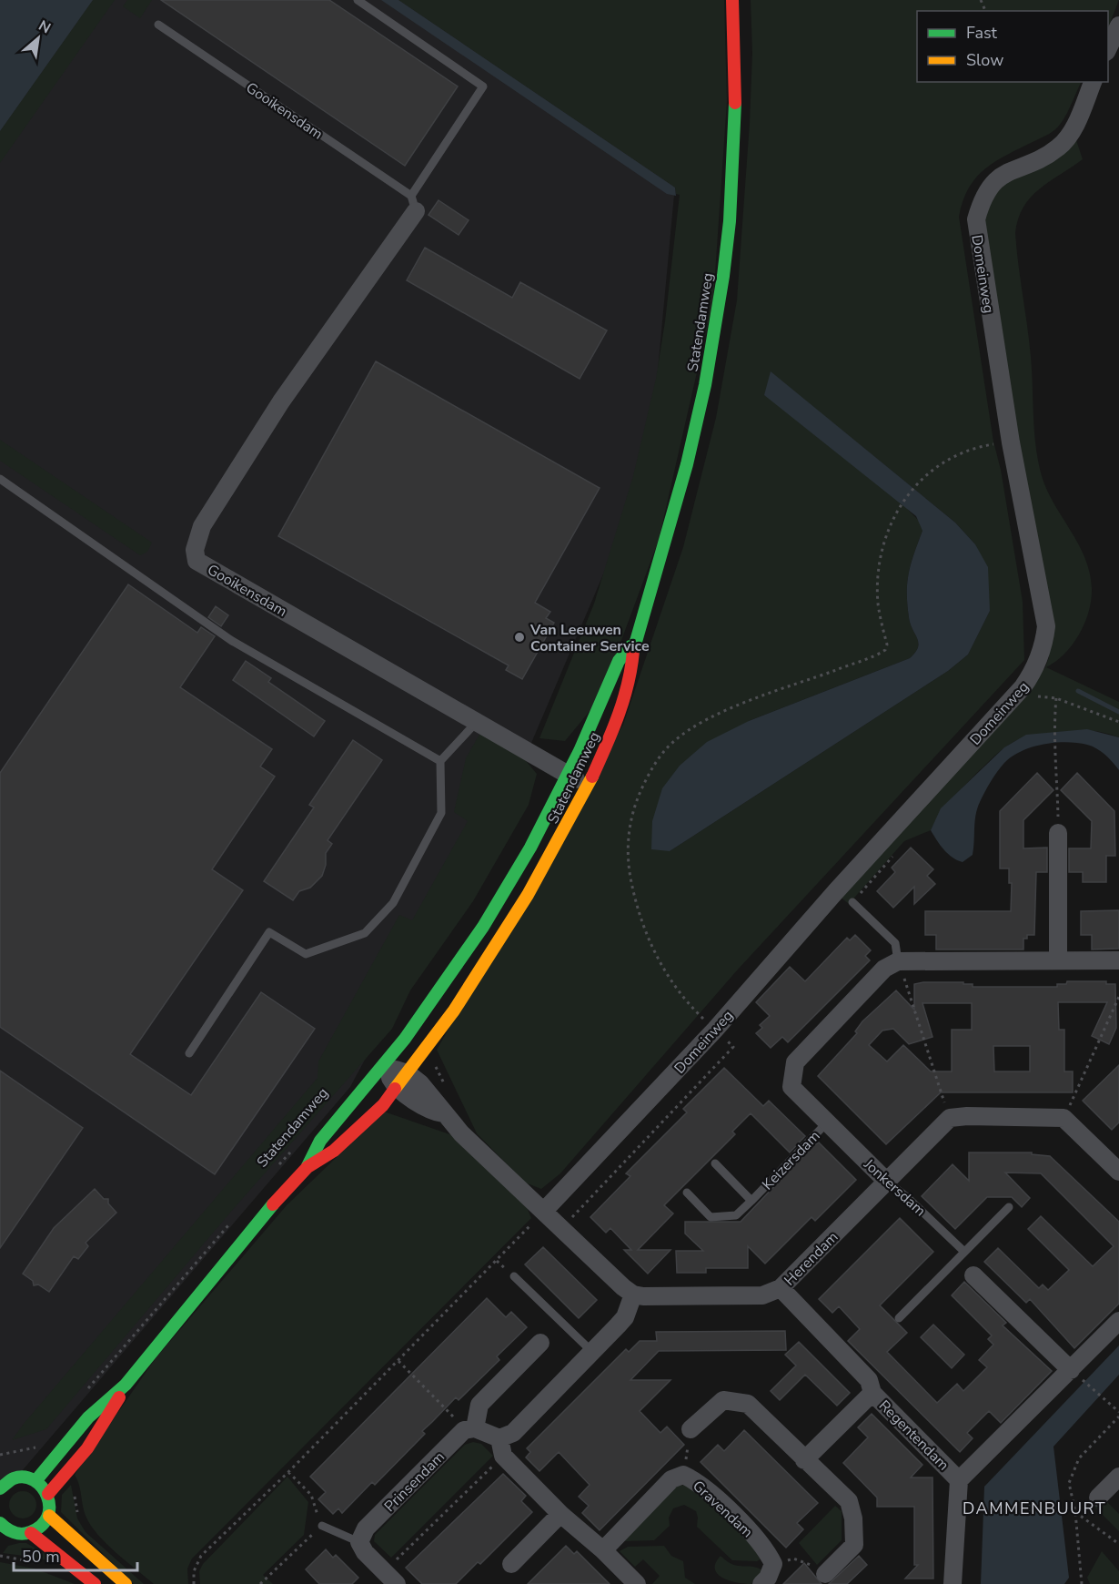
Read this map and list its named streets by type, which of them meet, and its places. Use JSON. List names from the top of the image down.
{
  "streets": {
    "main road": ["Statendamweg"],
    "street": [
      "Gooikensdam",
      "Domeinweg",
      "Keizersdam",
      "Jonkersdam",
      "Herendam",
      "Regentendam",
      "Prinsendam",
      "Gravendam"
    ]
  },
  "crossings": [
    ["Gooikensdam", "Statendamweg"],
    ["Keizersdam", "Jonkersdam"],
    ["Jonkersdam", "Herendam"],
    ["Herendam", "Regentendam"]
  ],
  "districts": ["DAMMENBUURT"],
  "places": ["Van Leeuwen Container Service"],
  "legend": ["Fast", "Slow"],
  "scale_bar": "50 m",
  "north": "top right"
}
